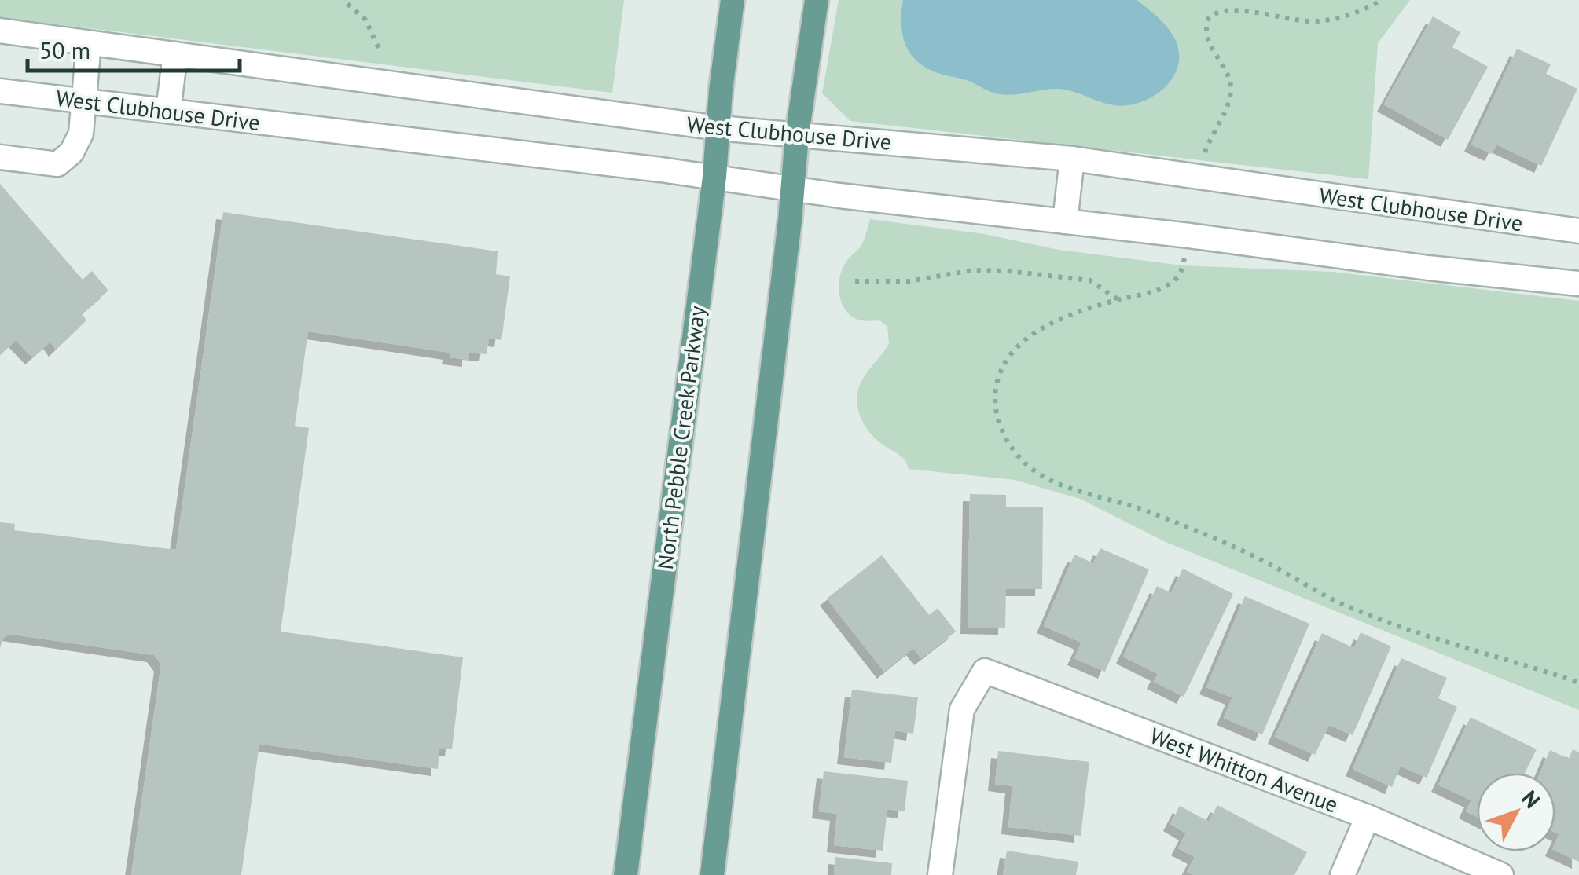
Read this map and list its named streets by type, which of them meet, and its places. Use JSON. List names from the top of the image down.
{
  "streets": {
    "main road": ["North Pebble Creek Parkway"],
    "street": ["West Clubhouse Drive", "West Whitton Avenue"]
  },
  "crossings": [
    ["West Clubhouse Drive", "North Pebble Creek Parkway"]
  ],
  "scale_bar": "50 m",
  "north": "top right"
}
